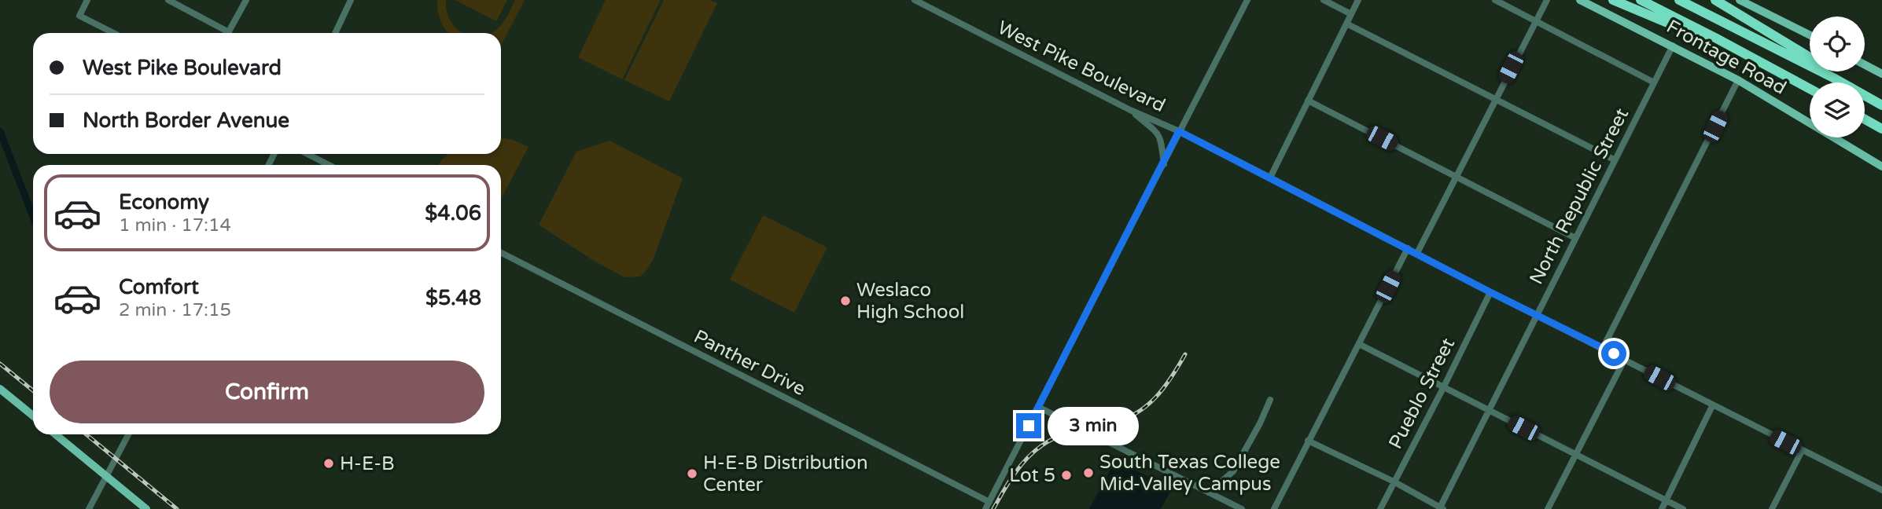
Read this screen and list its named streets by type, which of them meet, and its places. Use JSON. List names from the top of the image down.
{
  "streets": {
    "main road": ["Frontage Road"],
    "street": [
      "West Pike Boulevard",
      "North Republic Street",
      "Panther Drive",
      "Pueblo Street"
    ]
  },
  "crossings": [
    ["Frontage Road", "North Republic Street"],
    ["West Pike Boulevard", "North Republic Street"],
    ["West Pike Boulevard", "Pueblo Street"]
  ],
  "places": [
    "Weslaco High School",
    "H-E-B",
    "South Texas College Mid-Valley Campus",
    "H-E-B Distribution Center",
    "Lot 5"
  ],
  "page": {
    "banner": ["West Pike Boulevard", "North Border Avenue"],
    "list": [
      {
        "name": "Economy",
        "note": "1 min · 17:14",
        "value": "$4.06"
      },
      {
        "name": "Comfort",
        "note": "2 min · 17:15",
        "value": "$5.48"
      }
    ],
    "buttons": "Confirm",
    "bubble": "3 min"
  }
}
